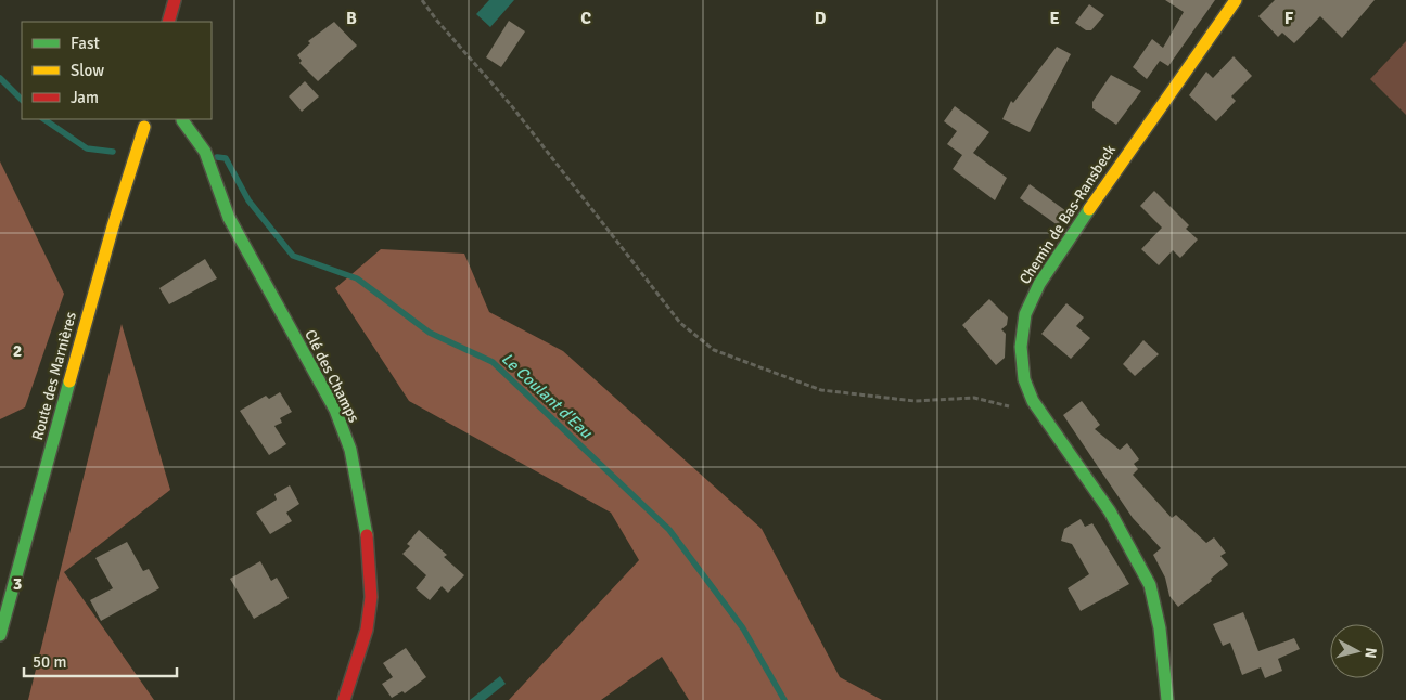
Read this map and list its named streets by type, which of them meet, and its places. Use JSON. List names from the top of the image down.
{
  "streets": {
    "street": ["Chemin de Bas-Ransbeck", "Route des Marnières", "Clé des Champs"]
  },
  "water": ["Le Coulant d'Eau"],
  "legend": ["Fast", "Slow", "Jam"],
  "scale_bar": "50 m",
  "north": "right",
  "grid": {
    "columns": [
      "B",
      "C",
      "D",
      "E",
      "F"
    ],
    "rows": ["2", "3"]
  }
}
